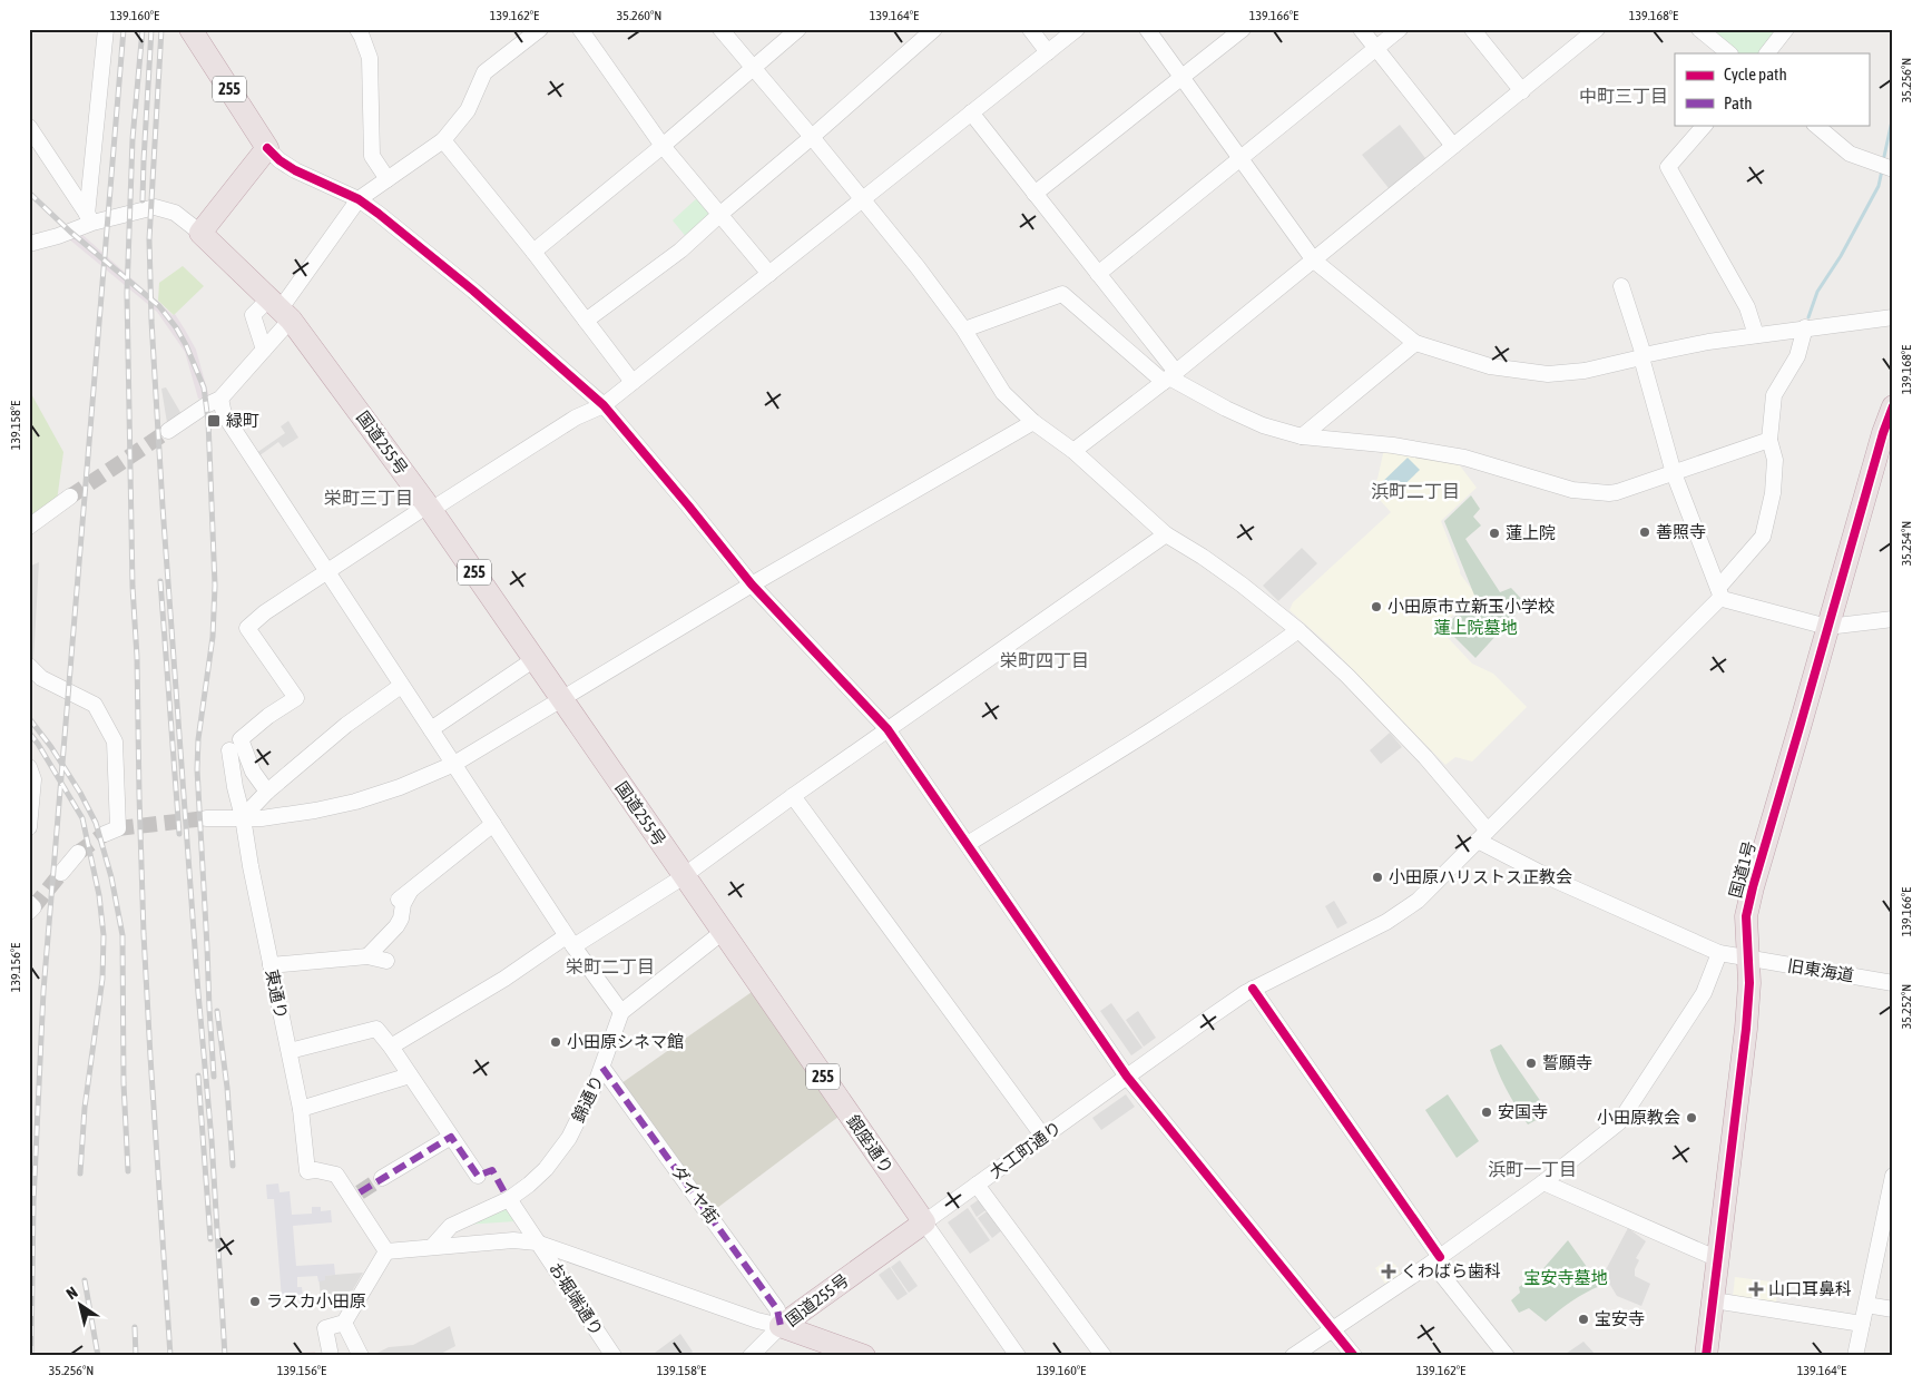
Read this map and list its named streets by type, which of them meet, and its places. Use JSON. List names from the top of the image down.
{
  "streets": {
    "highway": [
      "255",
      "国道255号",
      "国道1号",
      "銀座通り"
    ],
    "street": [
      "旧東海道",
      "東通り",
      "錦通り",
      "大工町通り",
      "ダイヤ街",
      "お堀端通り"
    ]
  },
  "crossings": [
    ["国道255号", "銀座通り"],
    ["国道255号", "大工町通り"],
    ["国道255号", "ダイヤ街"],
    ["国道1号", "旧東海道"],
    ["旧東海道", "大工町通り"],
    ["錦通り", "ダイヤ街"],
    ["錦通り", "お堀端通り"],
    ["銀座通り", "大工町通り"]
  ],
  "districts": [
    "中町三丁目",
    "浜町二丁目",
    "栄町三丁目",
    "栄町四丁目",
    "栄町二丁目",
    "浜町一丁目"
  ],
  "parks": ["蓮上院墓地", "宝安寺墓地"],
  "places": {
    "transit": ["緑町"],
    "other": [
      "善照寺",
      "蓮上院",
      "小田原市立新玉小学校",
      "小田原ハリストス正教会",
      "小田原シネマ館",
      "誓願寺",
      "安国寺",
      "小田原教会",
      "ラスカ小田原",
      "宝安寺"
    ],
    "health": ["くわばら歯科", "山口耳鼻科"]
  },
  "legend": ["Cycle path", "Path"],
  "north": "top left",
  "coordinates": [
    "139.160°E",
    "139.162°E",
    "35.260°N",
    "139.164°E",
    "139.166°E",
    "139.168°E",
    "35.256°N",
    "139.158°E",
    "35.254°N",
    "139.156°E",
    "35.252°N"
  ]
}
